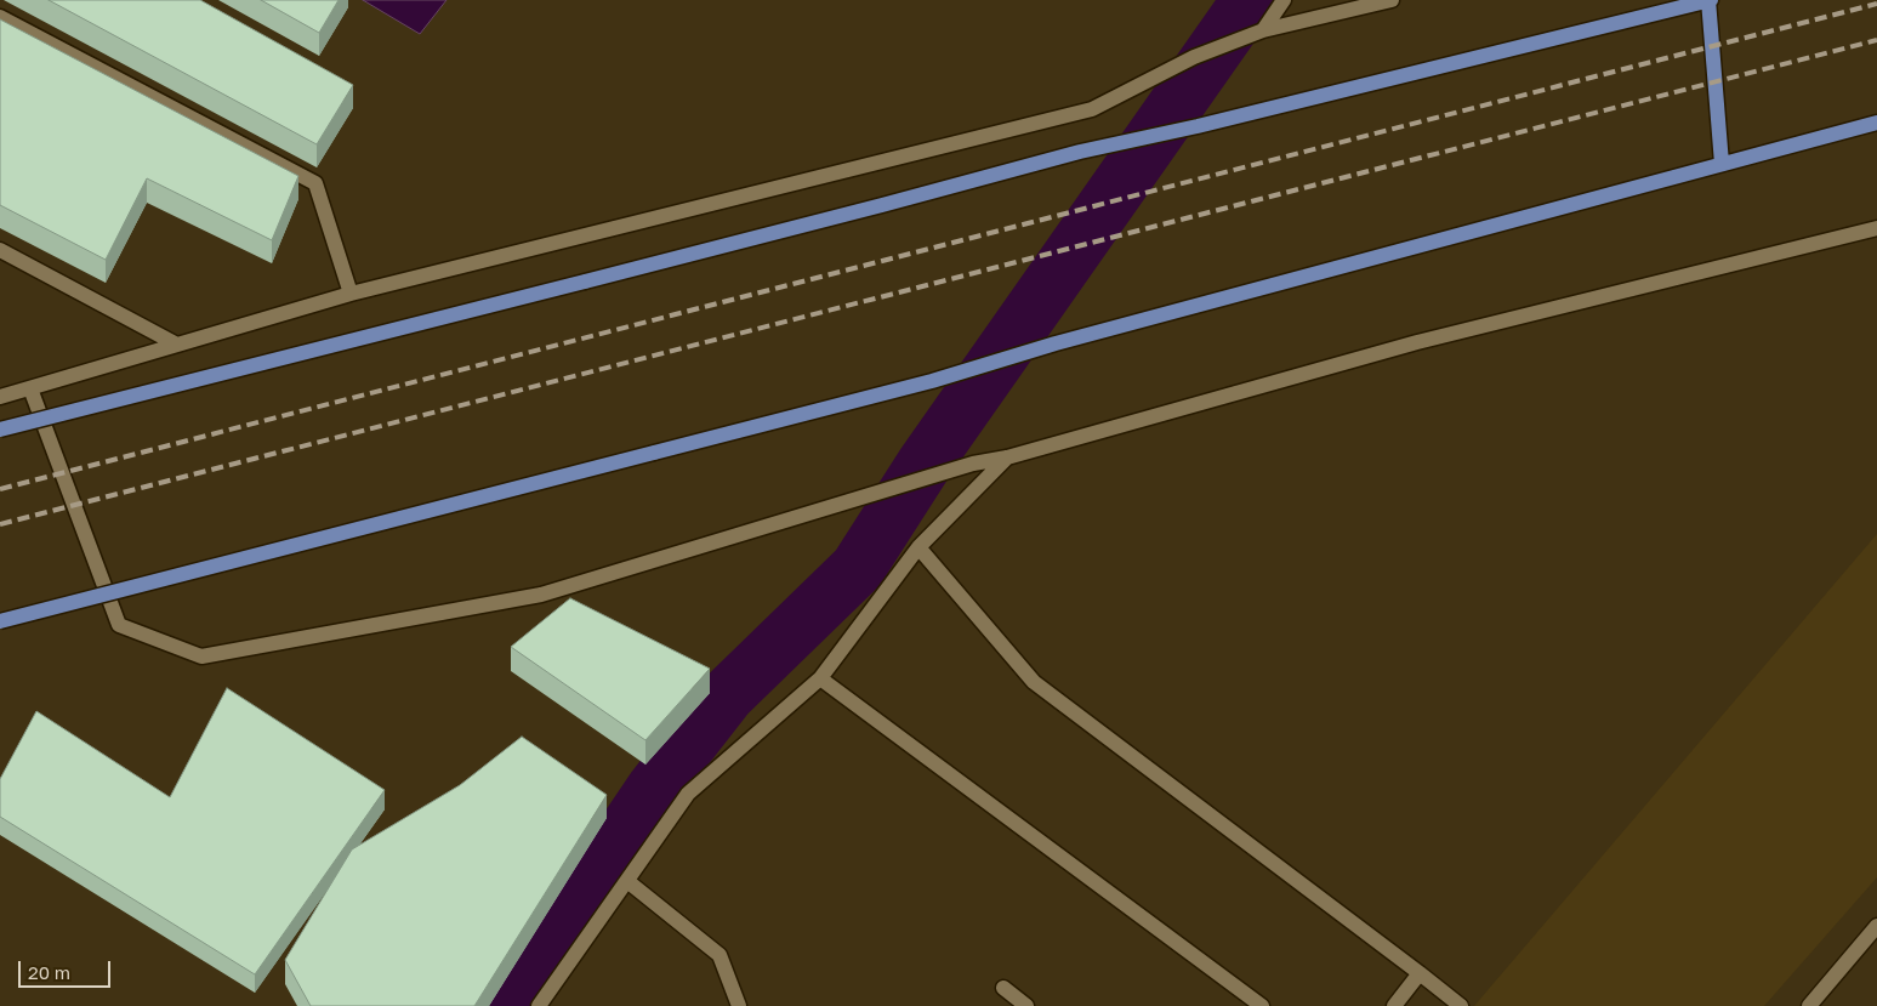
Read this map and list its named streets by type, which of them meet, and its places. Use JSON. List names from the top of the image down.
{
  "scale_bar": "20 m"
}
